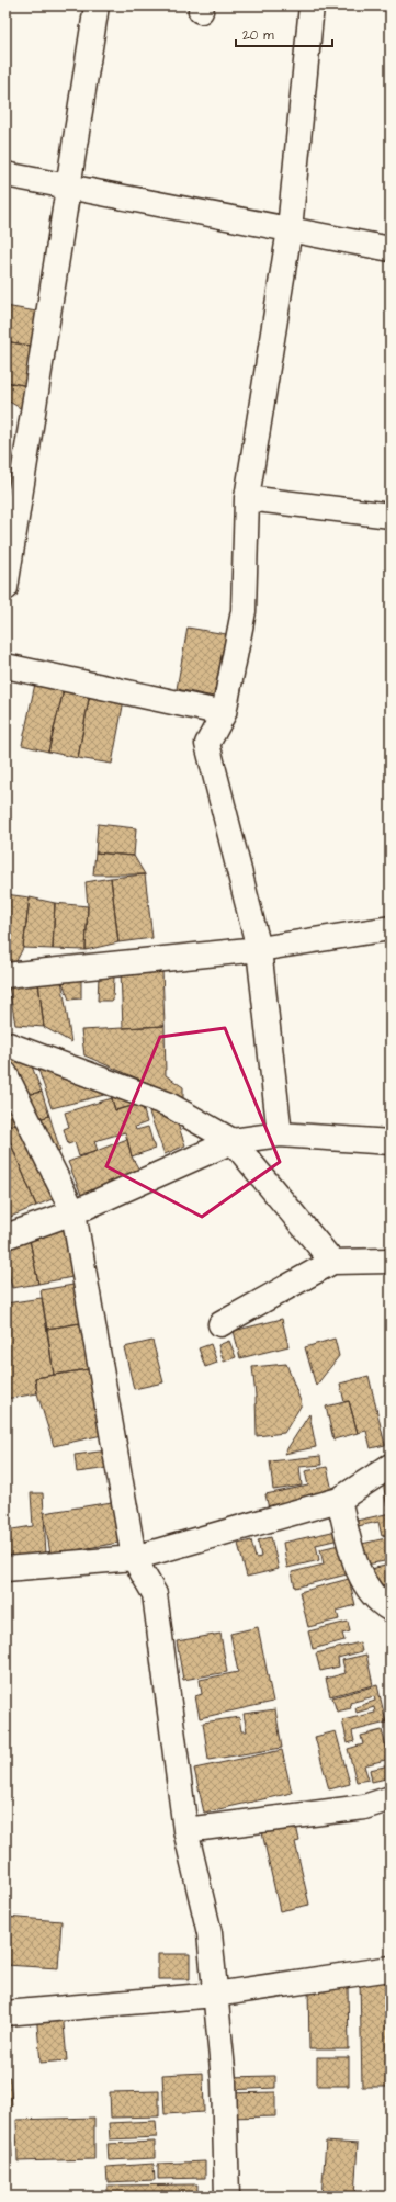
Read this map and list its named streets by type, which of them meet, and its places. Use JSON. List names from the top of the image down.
{
  "scale_bar": "20 m"
}
